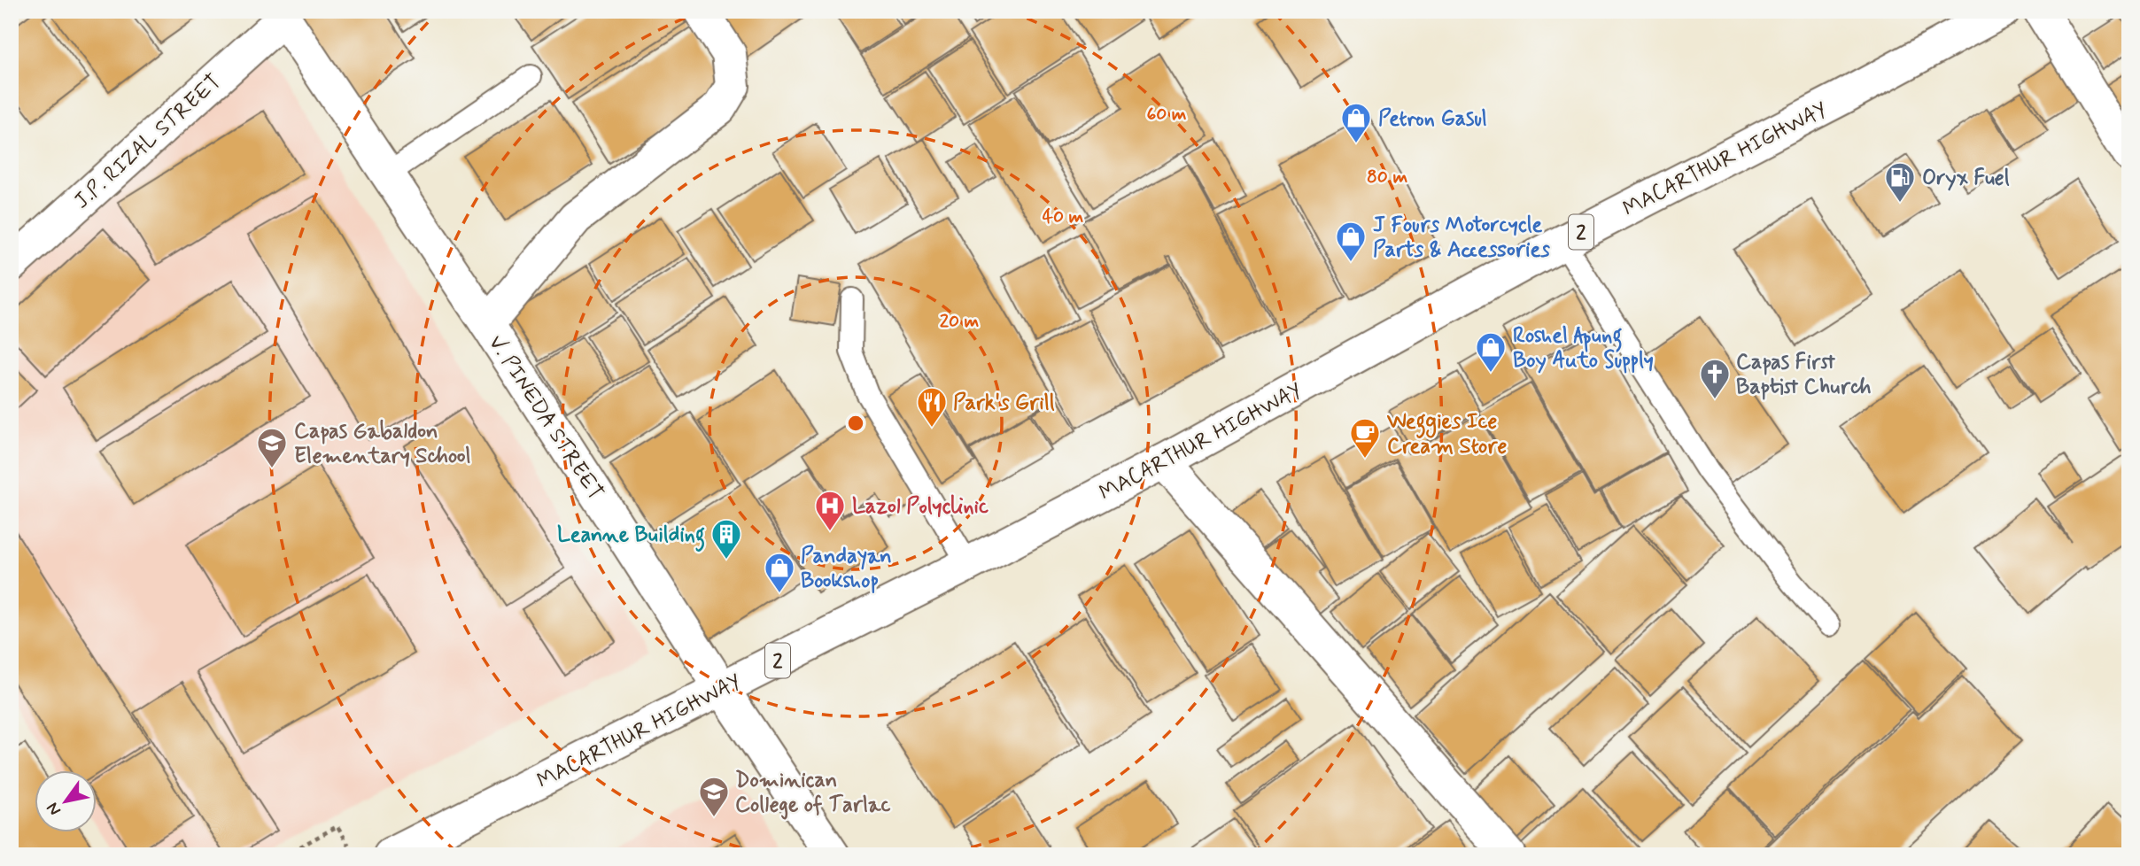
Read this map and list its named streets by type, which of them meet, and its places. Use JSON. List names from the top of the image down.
{
  "streets": {
    "main road": [
      "J.P. RIZAL STREET",
      "MACARTHUR HIGHWAY",
      "2",
      "V. PINEDA STREET"
    ]
  },
  "crossings": [
    ["J.P. RIZAL STREET", "V. PINEDA STREET"],
    ["MACARTHUR HIGHWAY", "V. PINEDA STREET"]
  ],
  "places": {
    "shop": [
      "Petron Gasul",
      "J Fours Motorcycle Parts & Accessories",
      "Roshel Apung Boy Auto Supply",
      "Pandayan Bookshop"
    ],
    "fuel station": ["Oryx Fuel"],
    "church": ["Capas First Baptist Church"],
    "restaurant": ["Park's Grill"],
    "cafe": ["Weggies Ice Cream Store"],
    "school or university": ["Capas Gabaldon Elementary School", "Dominican College of Tarlac"],
    "hospital": ["Lazol Polyclinic"],
    "building": ["Leanne Building"]
  },
  "north": "bottom left",
  "rings": [
    "60 m",
    "80 m",
    "40 m",
    "20 m"
  ]
}
